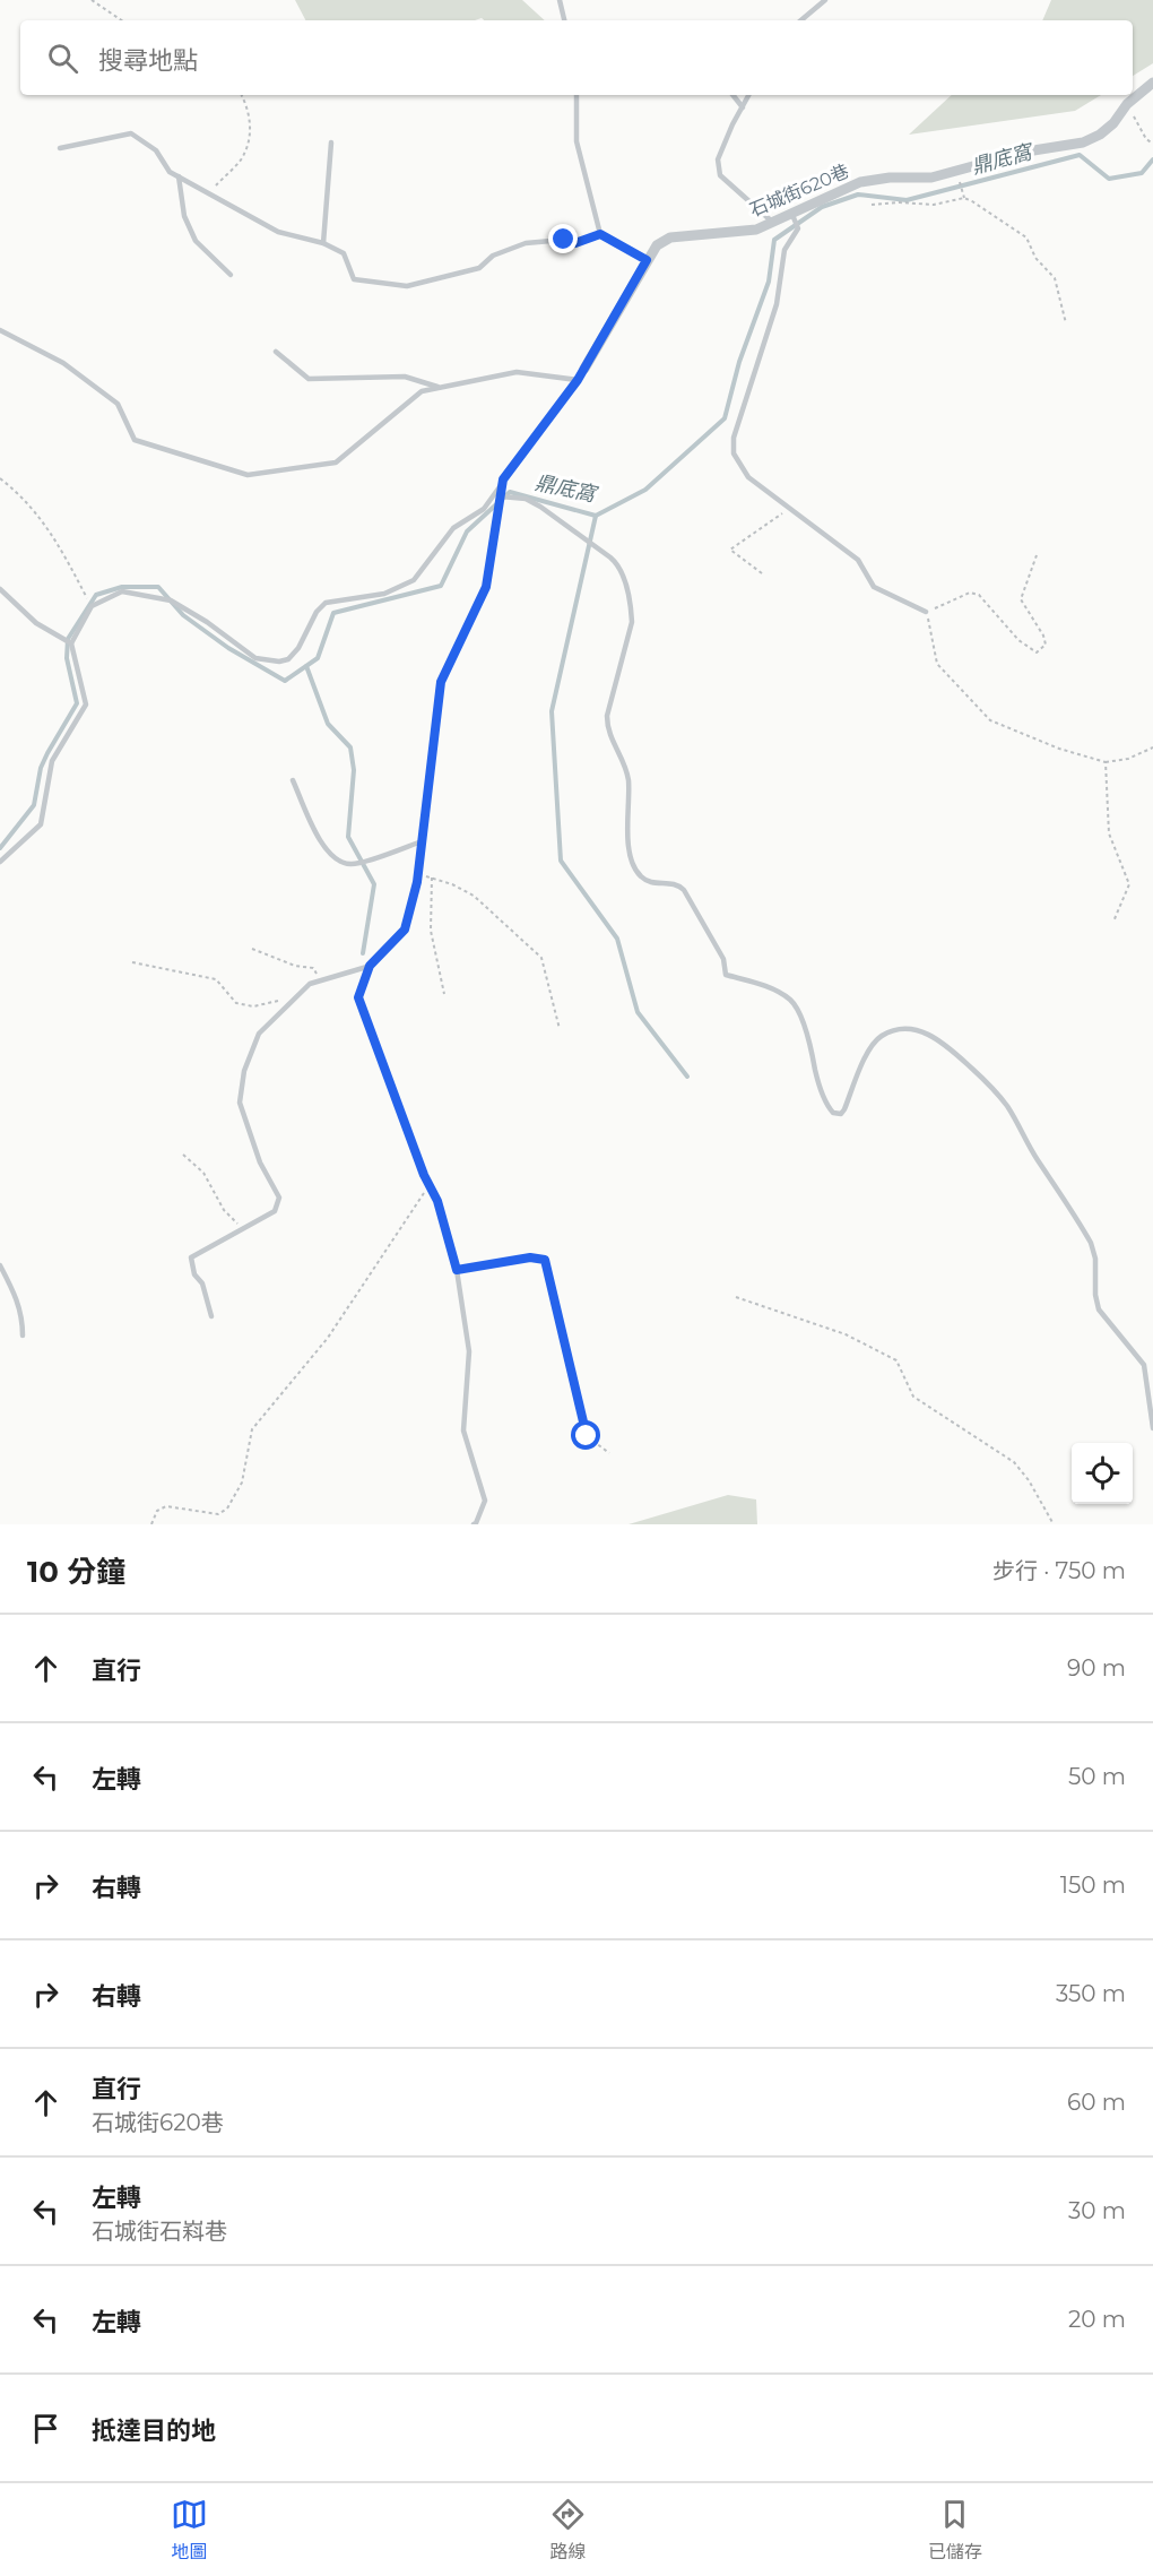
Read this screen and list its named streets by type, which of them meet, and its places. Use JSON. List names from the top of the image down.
{
  "streets": {
    "street": ["石城街620巷"]
  },
  "water": ["鼎底窩"],
  "page": {
    "search": "搜尋地點",
    "heading": ["10 分鐘", "步行 · 750 m"],
    "list": [
      ["直行", "90 m"],
      ["左轉", "50 m"],
      ["右轉", "150 m"],
      ["右轉", "350 m"],
      ["直行", "石城街620巷", "60 m"],
      ["左轉", "石城街石嵙巷", "30 m"],
      ["左轉", "20 m"],
      "抵達目的地"
    ],
    "nav": ["地圖", "路線", "已儲存"]
  }
}
